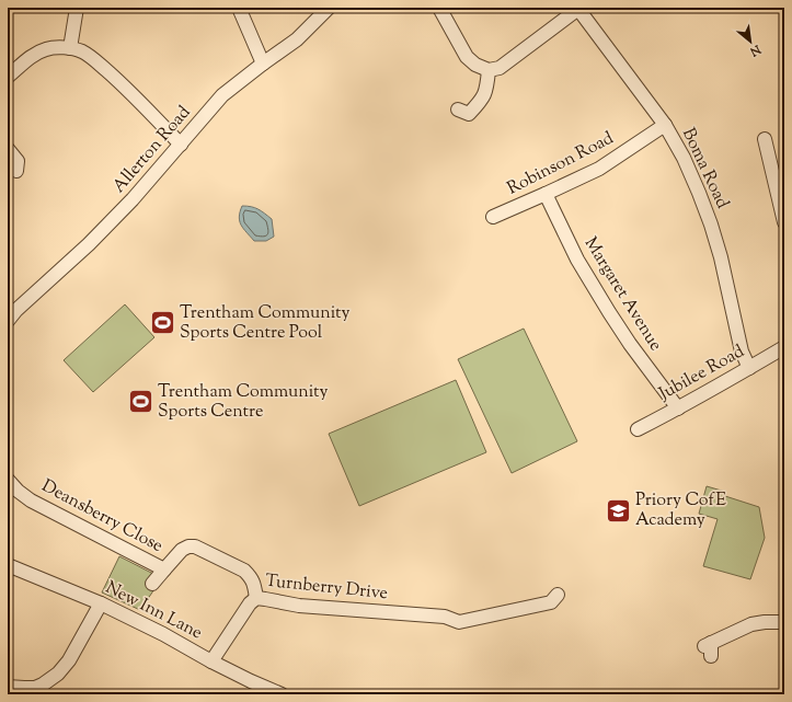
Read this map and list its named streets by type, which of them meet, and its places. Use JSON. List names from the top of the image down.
{
  "streets": {
    "street": [
      "Allerton Road",
      "Robinson Road",
      "Boma Road",
      "Margaret Avenue",
      "Jubilee Road",
      "Deansberry Close",
      "Turnberry Drive",
      "New Inn Lane"
    ]
  },
  "crossings": [
    ["Robinson Road", "Boma Road"],
    ["Robinson Road", "Margaret Avenue"],
    ["Boma Road", "Jubilee Road"],
    ["Margaret Avenue", "Jubilee Road"],
    ["Deansberry Close", "Turnberry Drive"],
    ["Turnberry Drive", "New Inn Lane"]
  ],
  "places": {
    "sports": ["Trentham Community Sports Centre Pool", "Trentham Community Sports Centre"],
    "school or university": ["Priory CofE Academy"]
  },
  "north": "bottom right"
}
